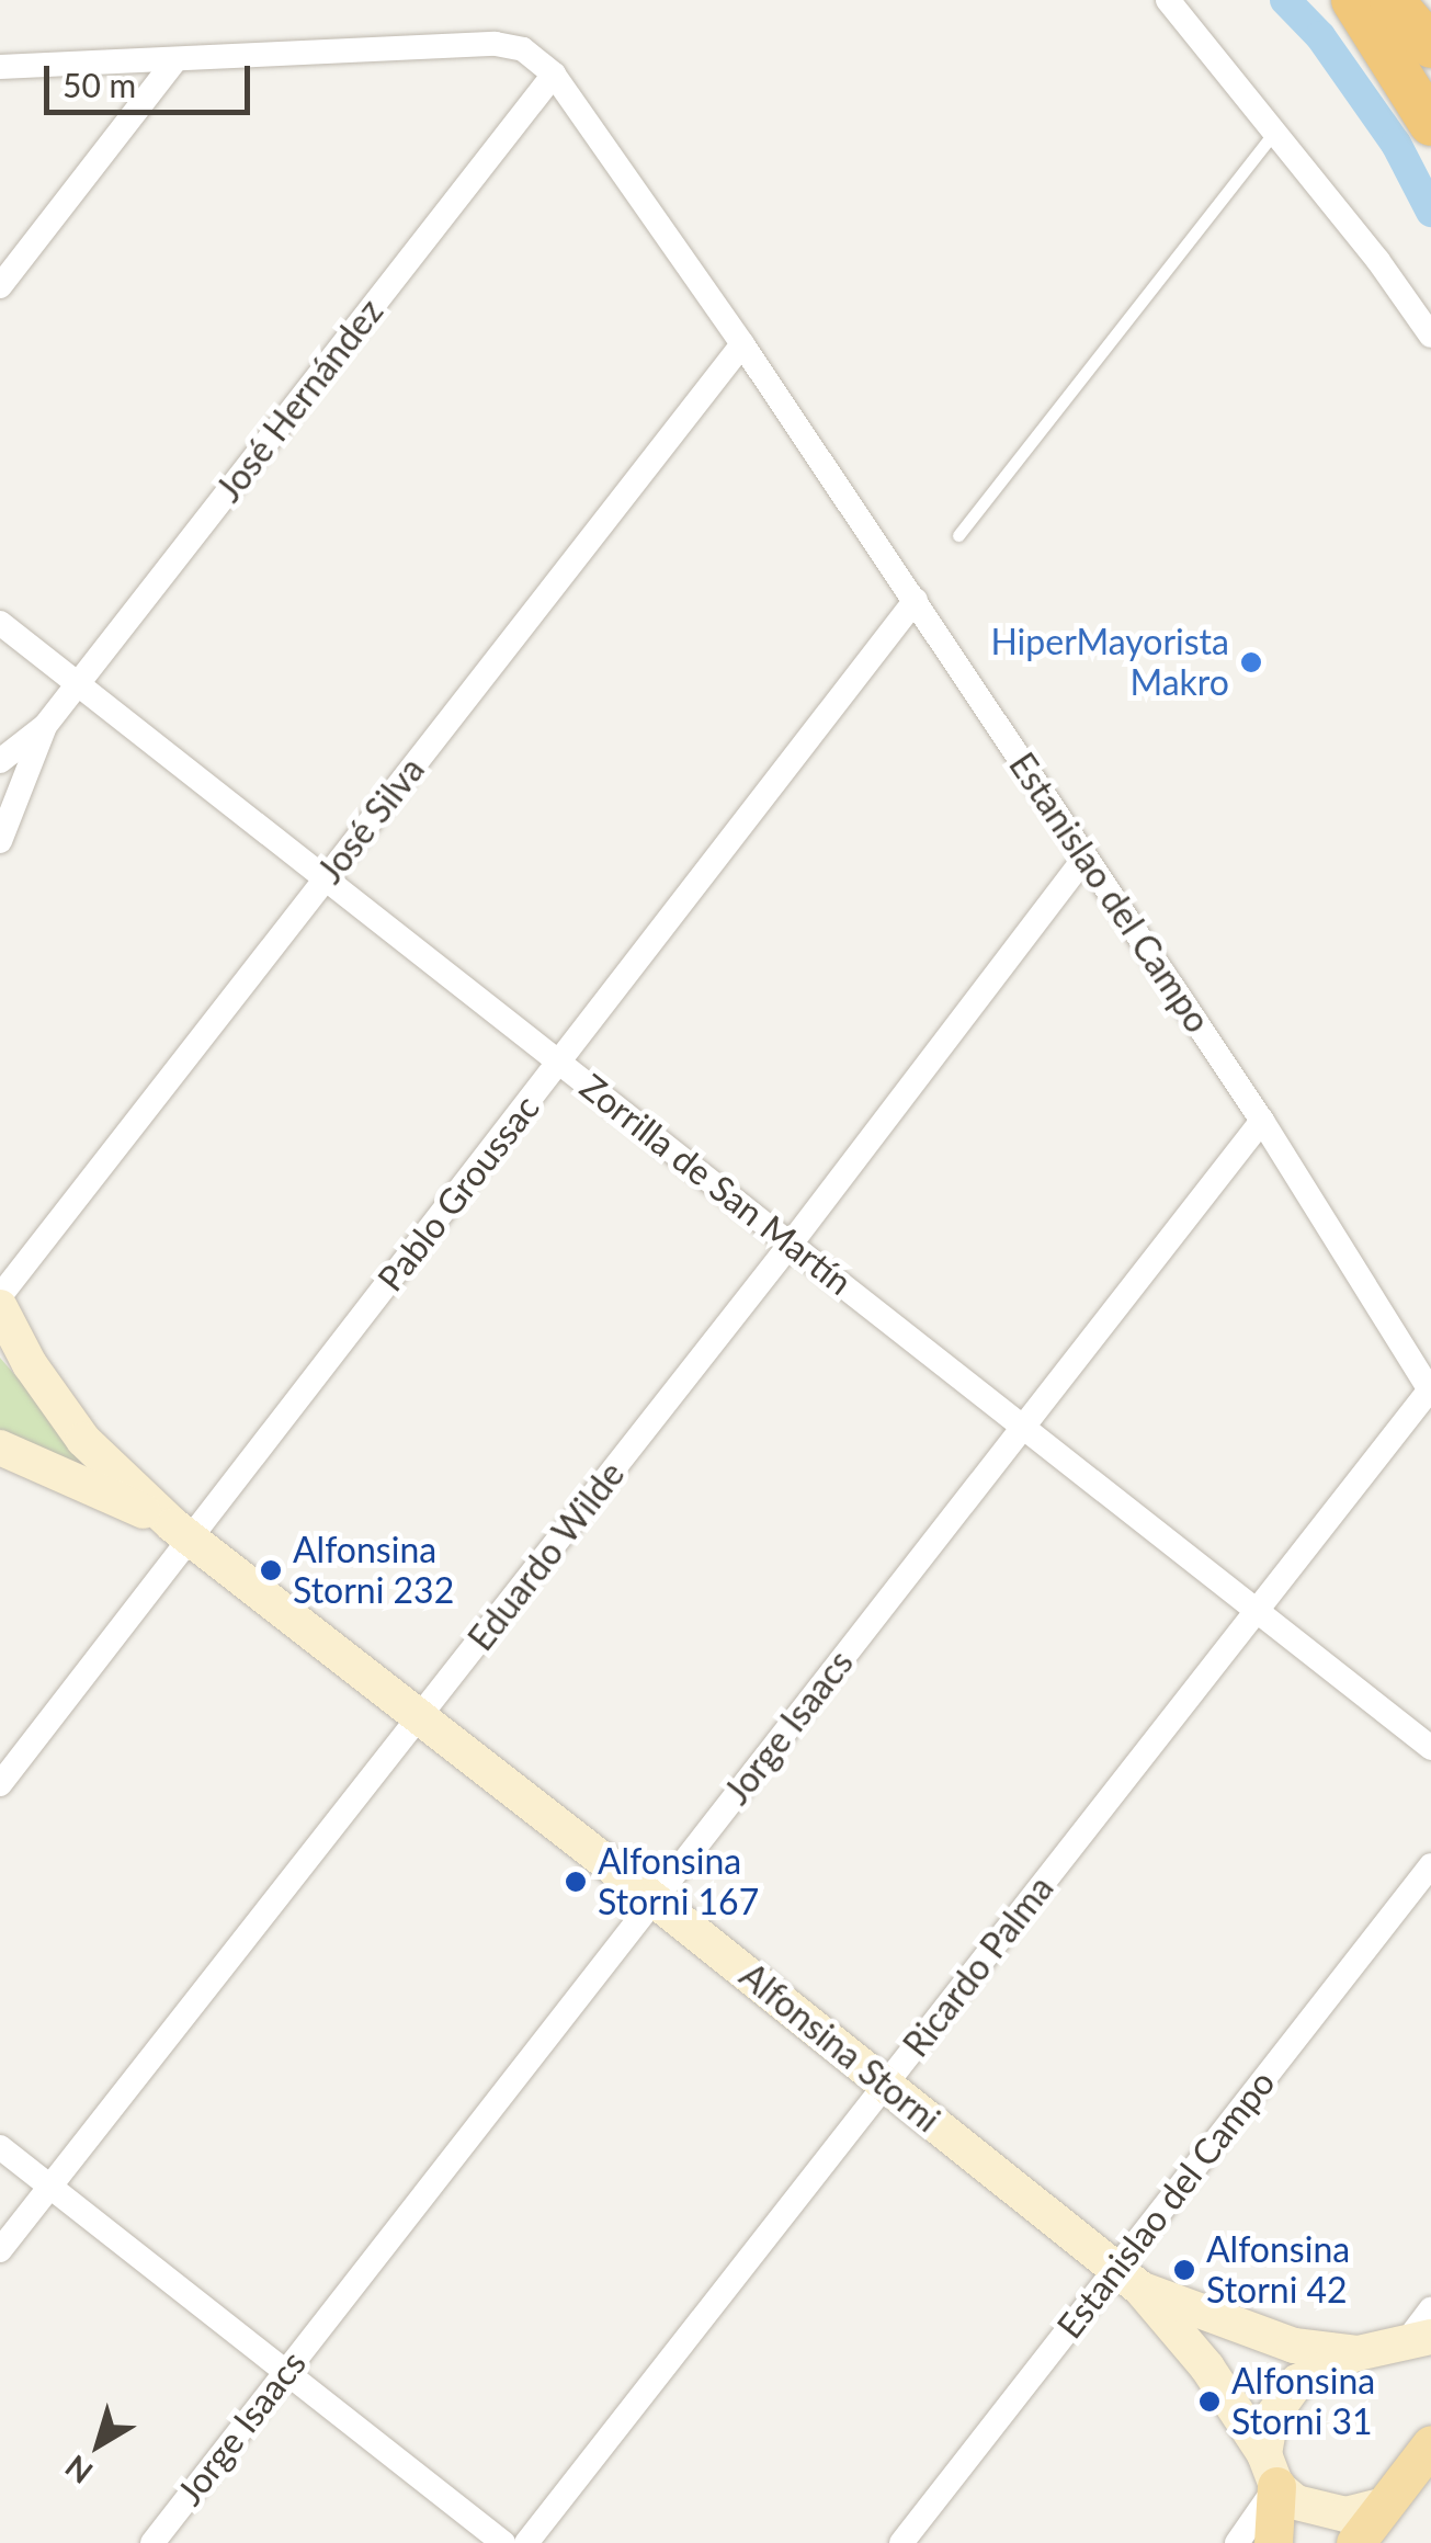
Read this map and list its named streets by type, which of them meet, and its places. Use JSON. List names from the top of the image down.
{
  "streets": {
    "street": [
      "José Hernández",
      "José Silva",
      "Estanislao del Campo",
      "Zorrilla de San Martín",
      "Pablo Groussac",
      "Eduardo Wilde",
      "Jorge Isaacs",
      "Ricardo Palma",
      "Alfonsina Storni"
    ]
  },
  "crossings": [
    ["José Hernández", "Estanislao del Campo"],
    ["José Hernández", "Zorrilla de San Martín"],
    ["José Silva", "Estanislao del Campo"],
    ["José Silva", "Zorrilla de San Martín"],
    ["Estanislao del Campo", "Pablo Groussac"],
    ["Estanislao del Campo", "Eduardo Wilde"],
    ["Estanislao del Campo", "Jorge Isaacs"],
    ["Estanislao del Campo", "Ricardo Palma"],
    ["Estanislao del Campo", "Alfonsina Storni"],
    ["Zorrilla de San Martín", "Pablo Groussac"],
    ["Zorrilla de San Martín", "Eduardo Wilde"],
    ["Zorrilla de San Martín", "Jorge Isaacs"],
    ["Zorrilla de San Martín", "Ricardo Palma"],
    ["Pablo Groussac", "Alfonsina Storni"],
    ["Eduardo Wilde", "Alfonsina Storni"],
    ["Jorge Isaacs", "Alfonsina Storni"],
    ["Ricardo Palma", "Alfonsina Storni"]
  ],
  "places": [
    "HiperMayorista Makro",
    "Alfonsina Storni 232",
    "Alfonsina Storni 167",
    "Alfonsina Storni 42",
    "Alfonsina Storni 31"
  ],
  "scale_bar": "50 m",
  "north": "bottom left"
}
